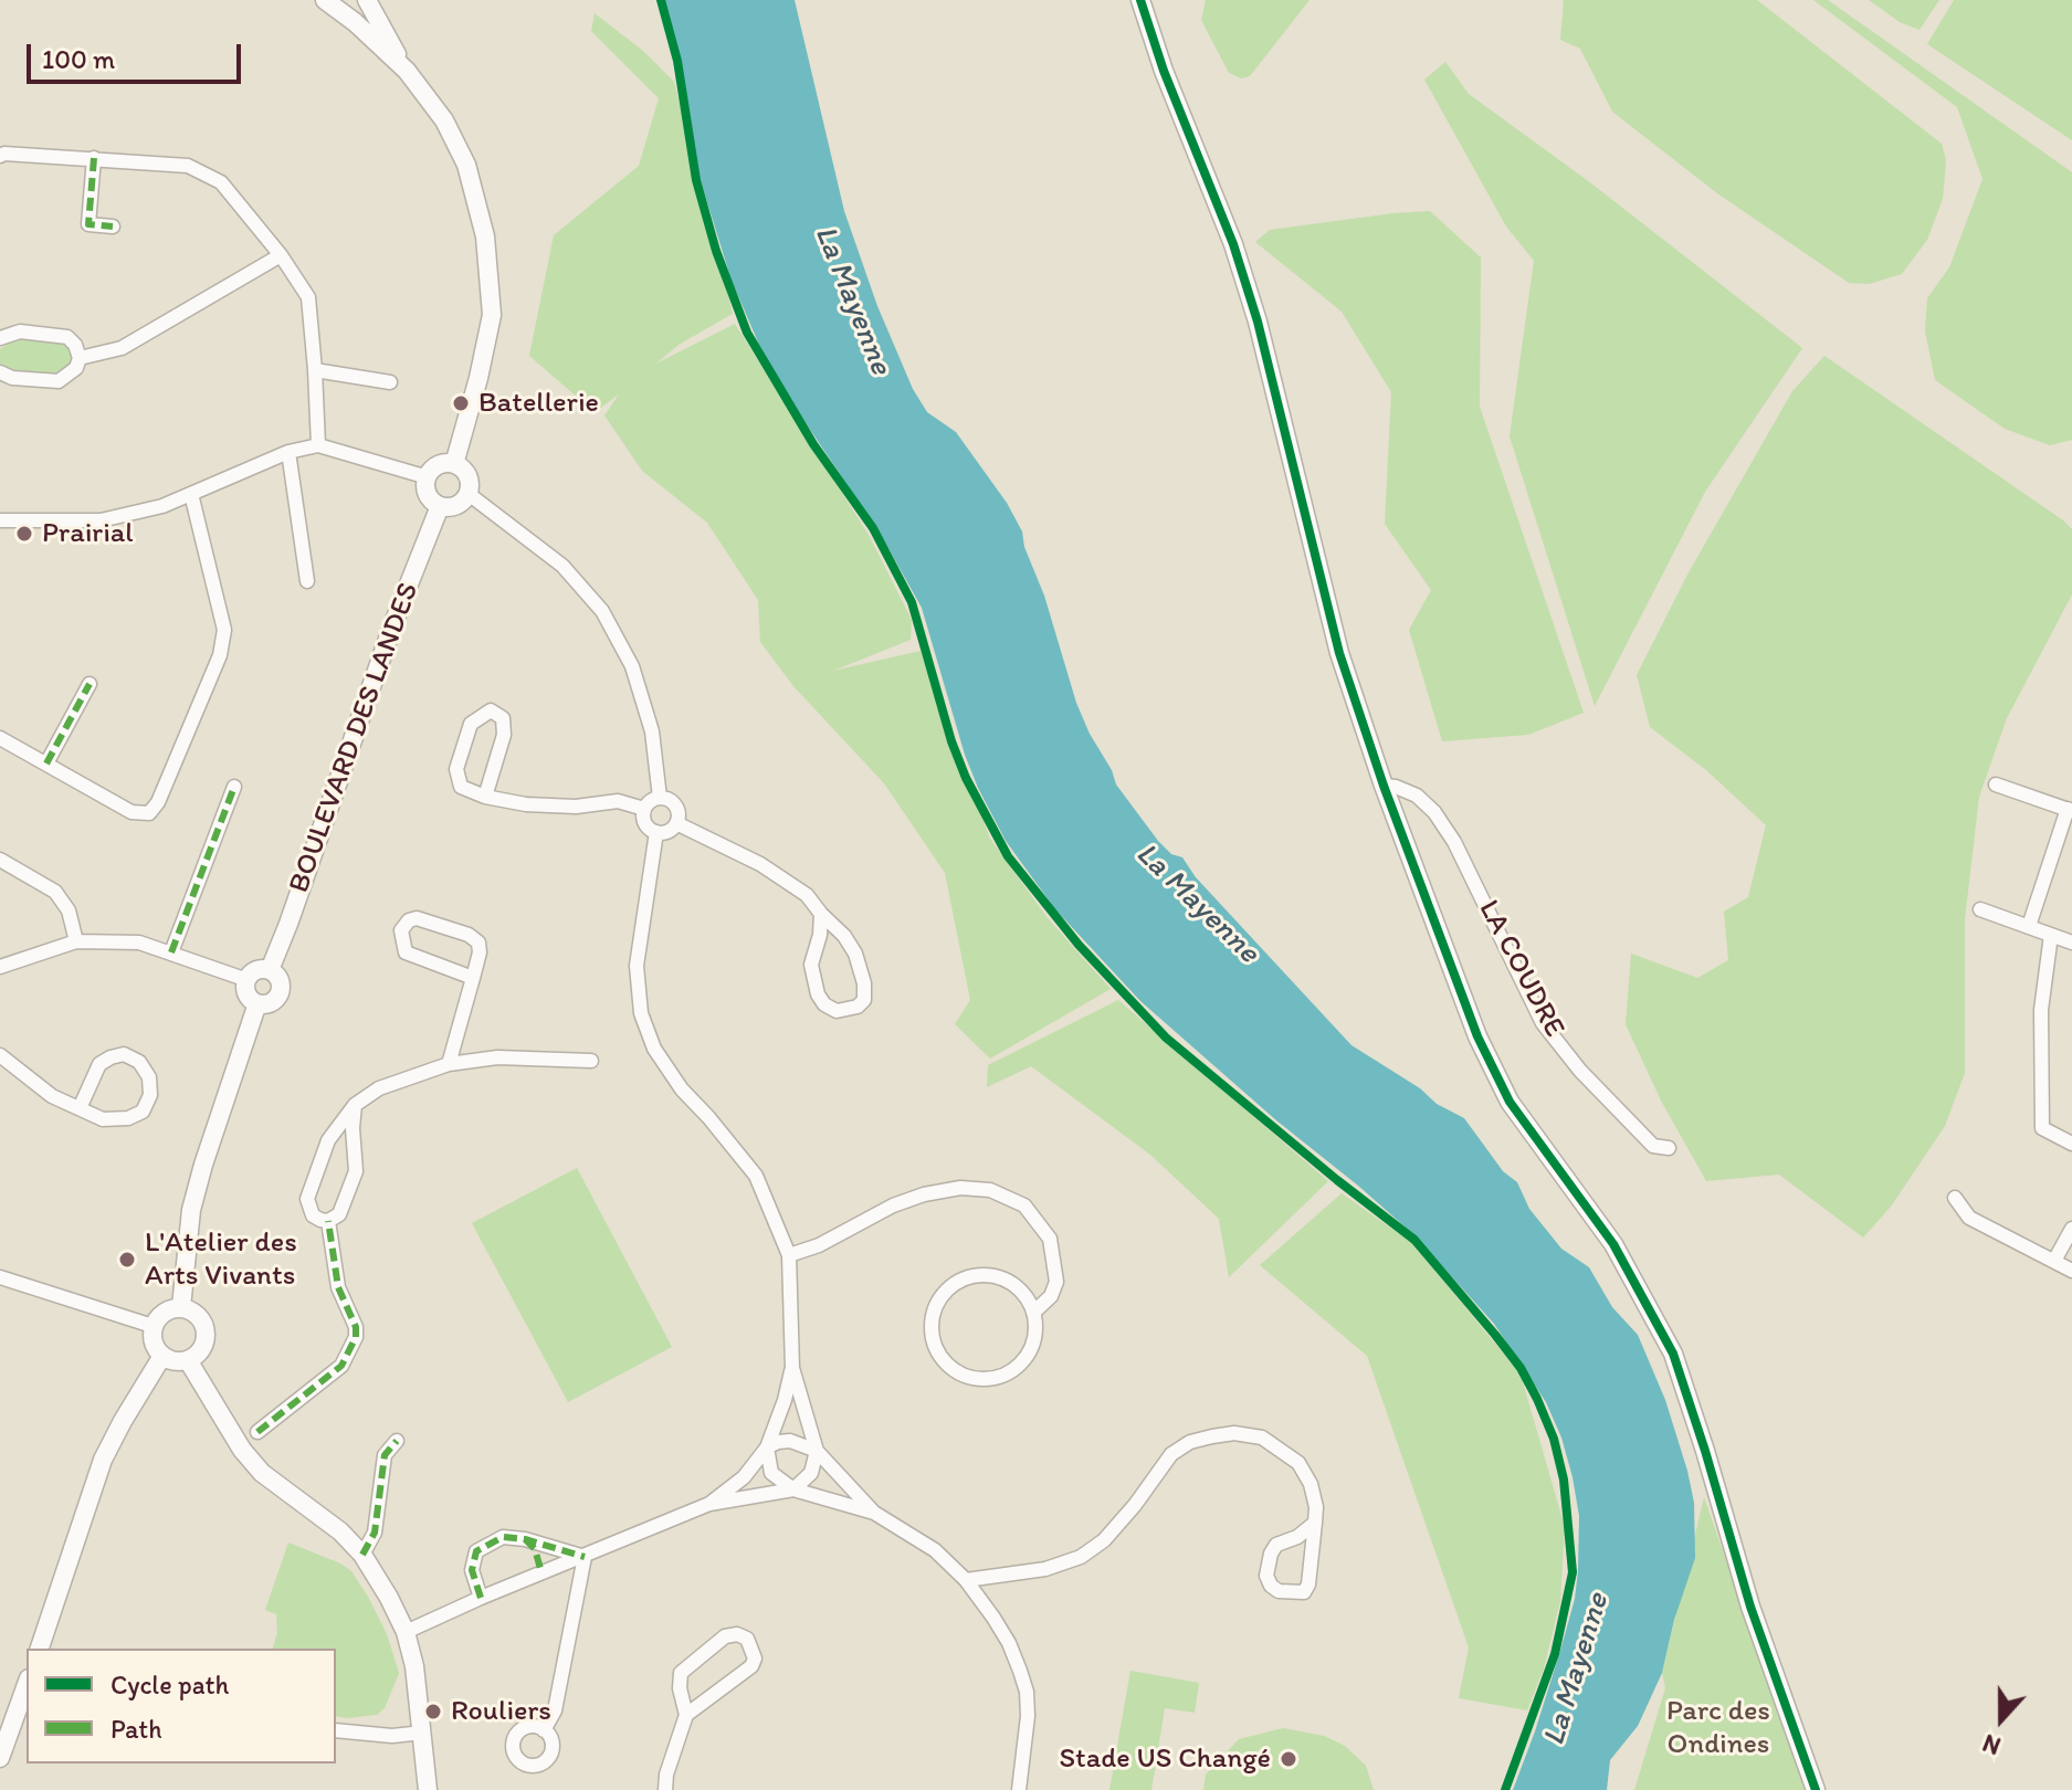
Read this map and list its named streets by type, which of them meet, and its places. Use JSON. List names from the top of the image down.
{
  "streets": {
    "street": ["BOULEVARD DES LANDES", "LA COUDRE"]
  },
  "water": ["La Mayenne"],
  "parks": ["Parc des Ondines"],
  "places": [
    "Batellerie",
    "Prairial",
    "L'Atelier des Arts Vivants",
    "Rouliers",
    "Stade US Changé"
  ],
  "legend": ["Cycle path", "Path"],
  "scale_bar": "100 m",
  "north": "bottom"
}
